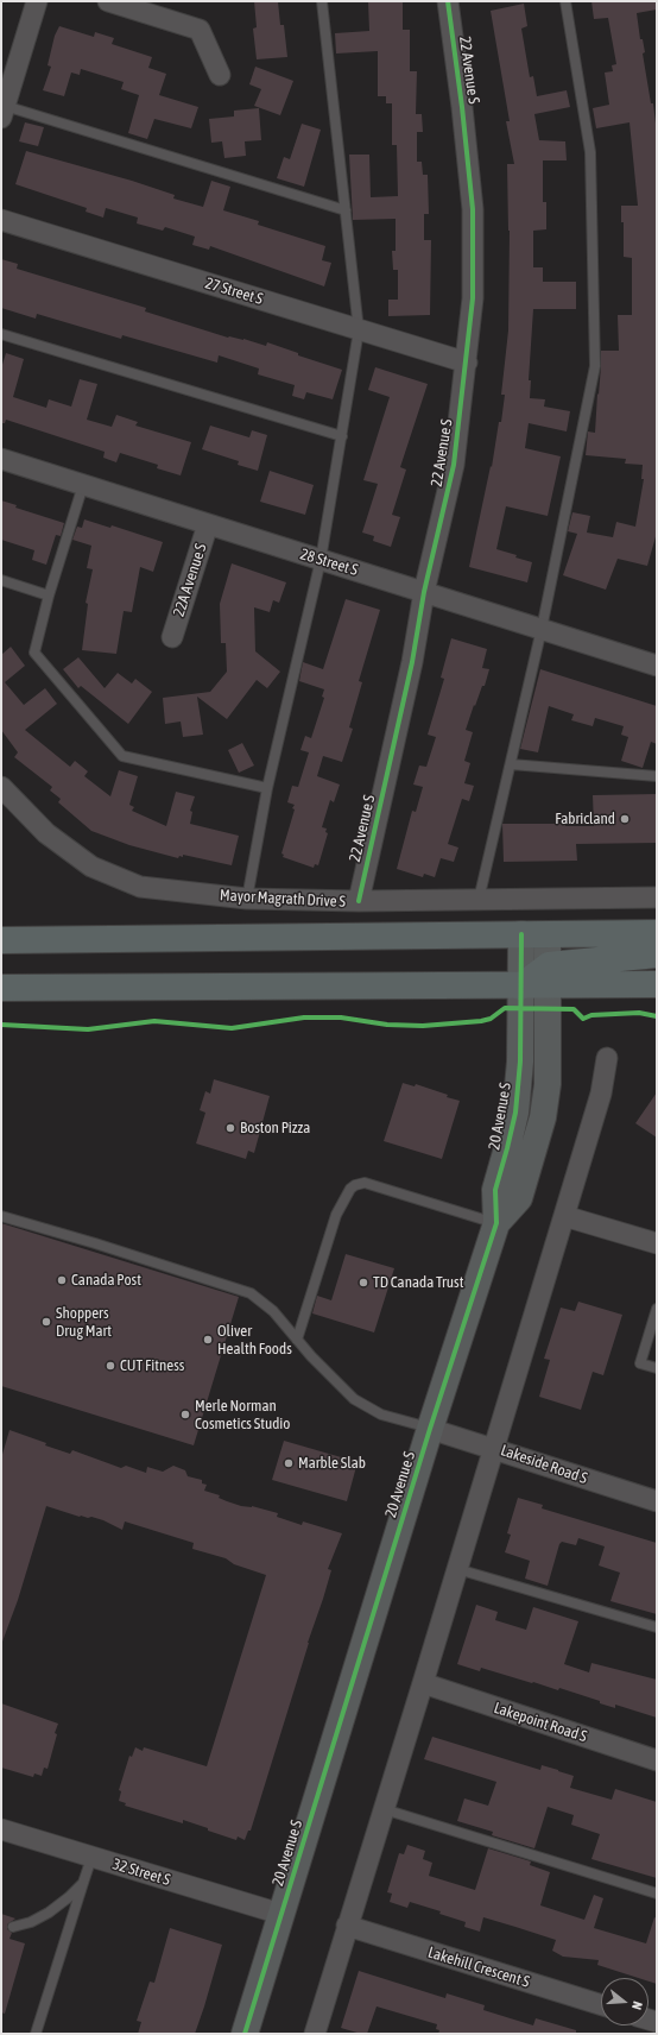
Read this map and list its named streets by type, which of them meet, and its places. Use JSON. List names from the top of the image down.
{
  "streets": {
    "street": [
      "22 Avenue S",
      "27 Street S",
      "28 Street S",
      "22A Avenue S",
      "Mayor Magrath Drive S",
      "20 Avenue S",
      "Lakeside Road S",
      "Lakepoint Road S",
      "32 Street S",
      "Lakehill Crescent S"
    ]
  },
  "crossings": [
    ["22 Avenue S", "27 Street S"],
    ["22 Avenue S", "28 Street S"],
    ["22 Avenue S", "Mayor Magrath Drive S"],
    ["28 Street S", "22A Avenue S"],
    ["20 Avenue S", "Lakeside Road S"],
    ["20 Avenue S", "32 Street S"]
  ],
  "places": [
    "Fabricland",
    "Boston Pizza",
    "Canada Post",
    "TD Canada Trust",
    "Shoppers Drug Mart",
    "Oliver Health Foods",
    "CUT Fitness",
    "Merle Norman Cosmetics Studio",
    "Marble Slab"
  ],
  "north": "right"
}
